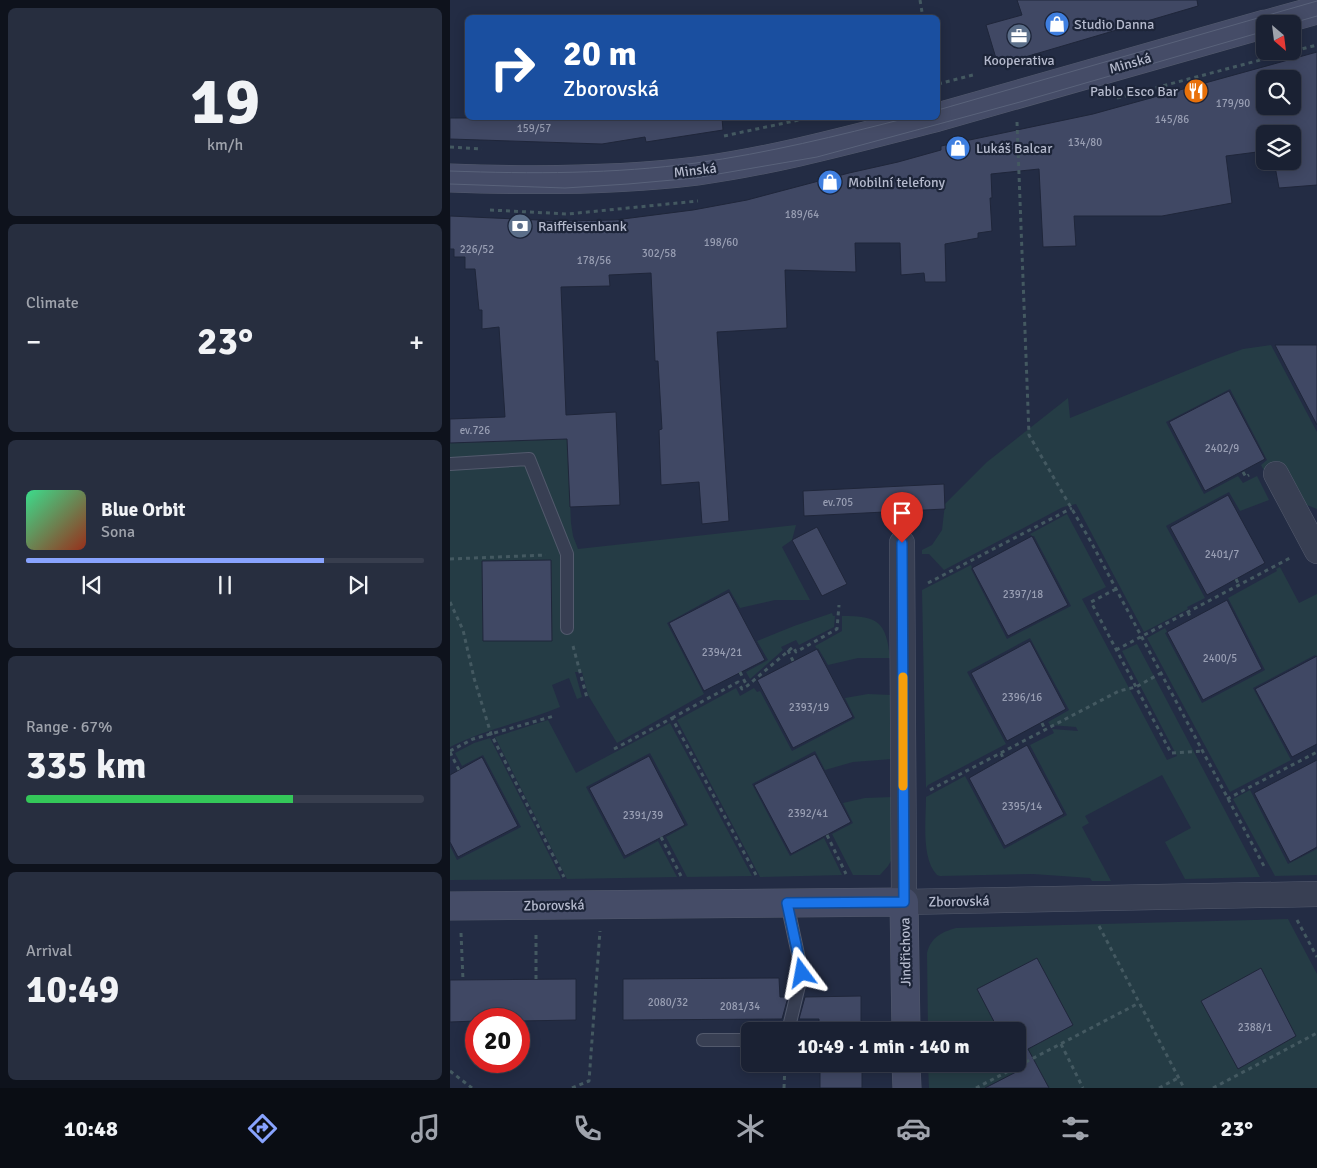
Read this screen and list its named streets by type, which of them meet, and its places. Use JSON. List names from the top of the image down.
{
  "streets": {
    "street": ["Minská", "Zborovská", "Jindřichova"]
  },
  "crossings": [
    ["Zborovská", "Jindřichova"]
  ],
  "places": {
    "shop": ["Studio Danna", "Lukáš Balcar", "Mobilní telefony"],
    "office": ["Kooperativa"],
    "restaurant": ["Pablo Esco Bar"],
    "bank": ["Raiffeisenbank"]
  },
  "house_numbers": [
    "179/90",
    "145/86",
    "159/57",
    "134/80",
    "189/64",
    "198/60",
    "226/52",
    "302/58",
    "178/56",
    "ev.726",
    "2402/9",
    "ev.705",
    "2401/7",
    "2397/18",
    "2394/21",
    "2400/5",
    "2396/16",
    "2393/19",
    "2395/14",
    "2392/41",
    "2391/39",
    "2080/32",
    "2081/34",
    "2388/1"
  ],
  "north": "bottom right",
  "page": {
    "tile": [
      ["19", "km/h"],
      "Climate",
      ["Range · 67%", "335 km"],
      ["Arrival", "10:49"]
    ],
    "turn": ["20 m", "Zborovská"],
    "heat": ["−", "23°", "+"],
    "song": ["Blue Orbit", "Sona"],
    "limit": "20",
    "trip": "10:49 · 1 min · 140 m",
    "tabs": ["10:48", "23°"]
  }
}
